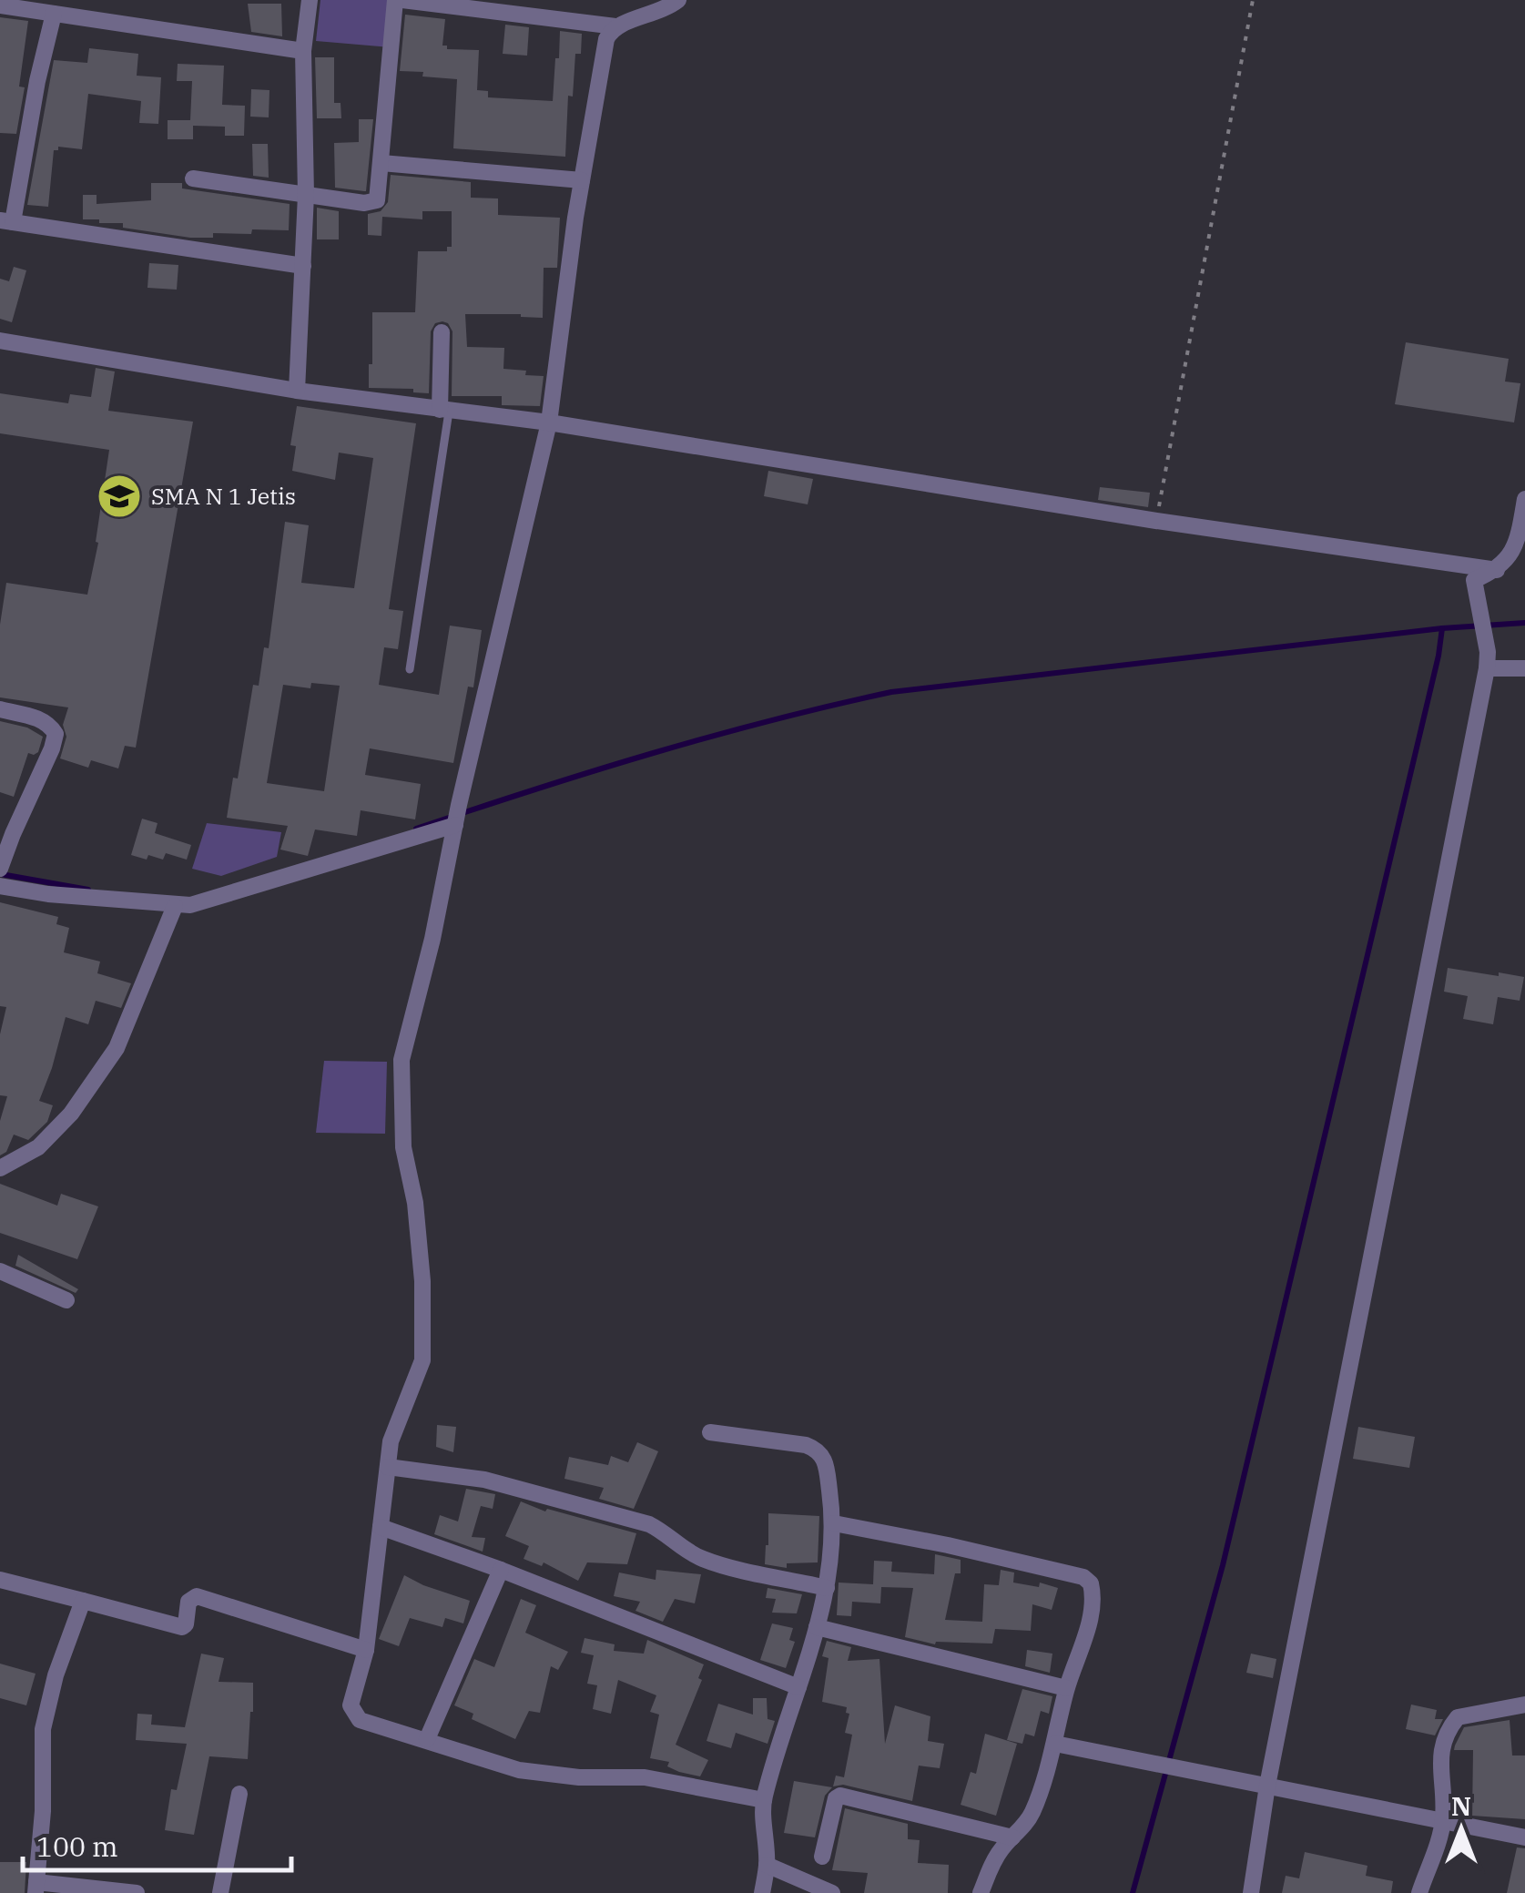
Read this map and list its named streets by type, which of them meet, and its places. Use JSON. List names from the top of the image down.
{
  "places": {
    "school or university": ["SMA N 1 Jetis"]
  },
  "scale_bar": "100 m",
  "north": "top"
}
